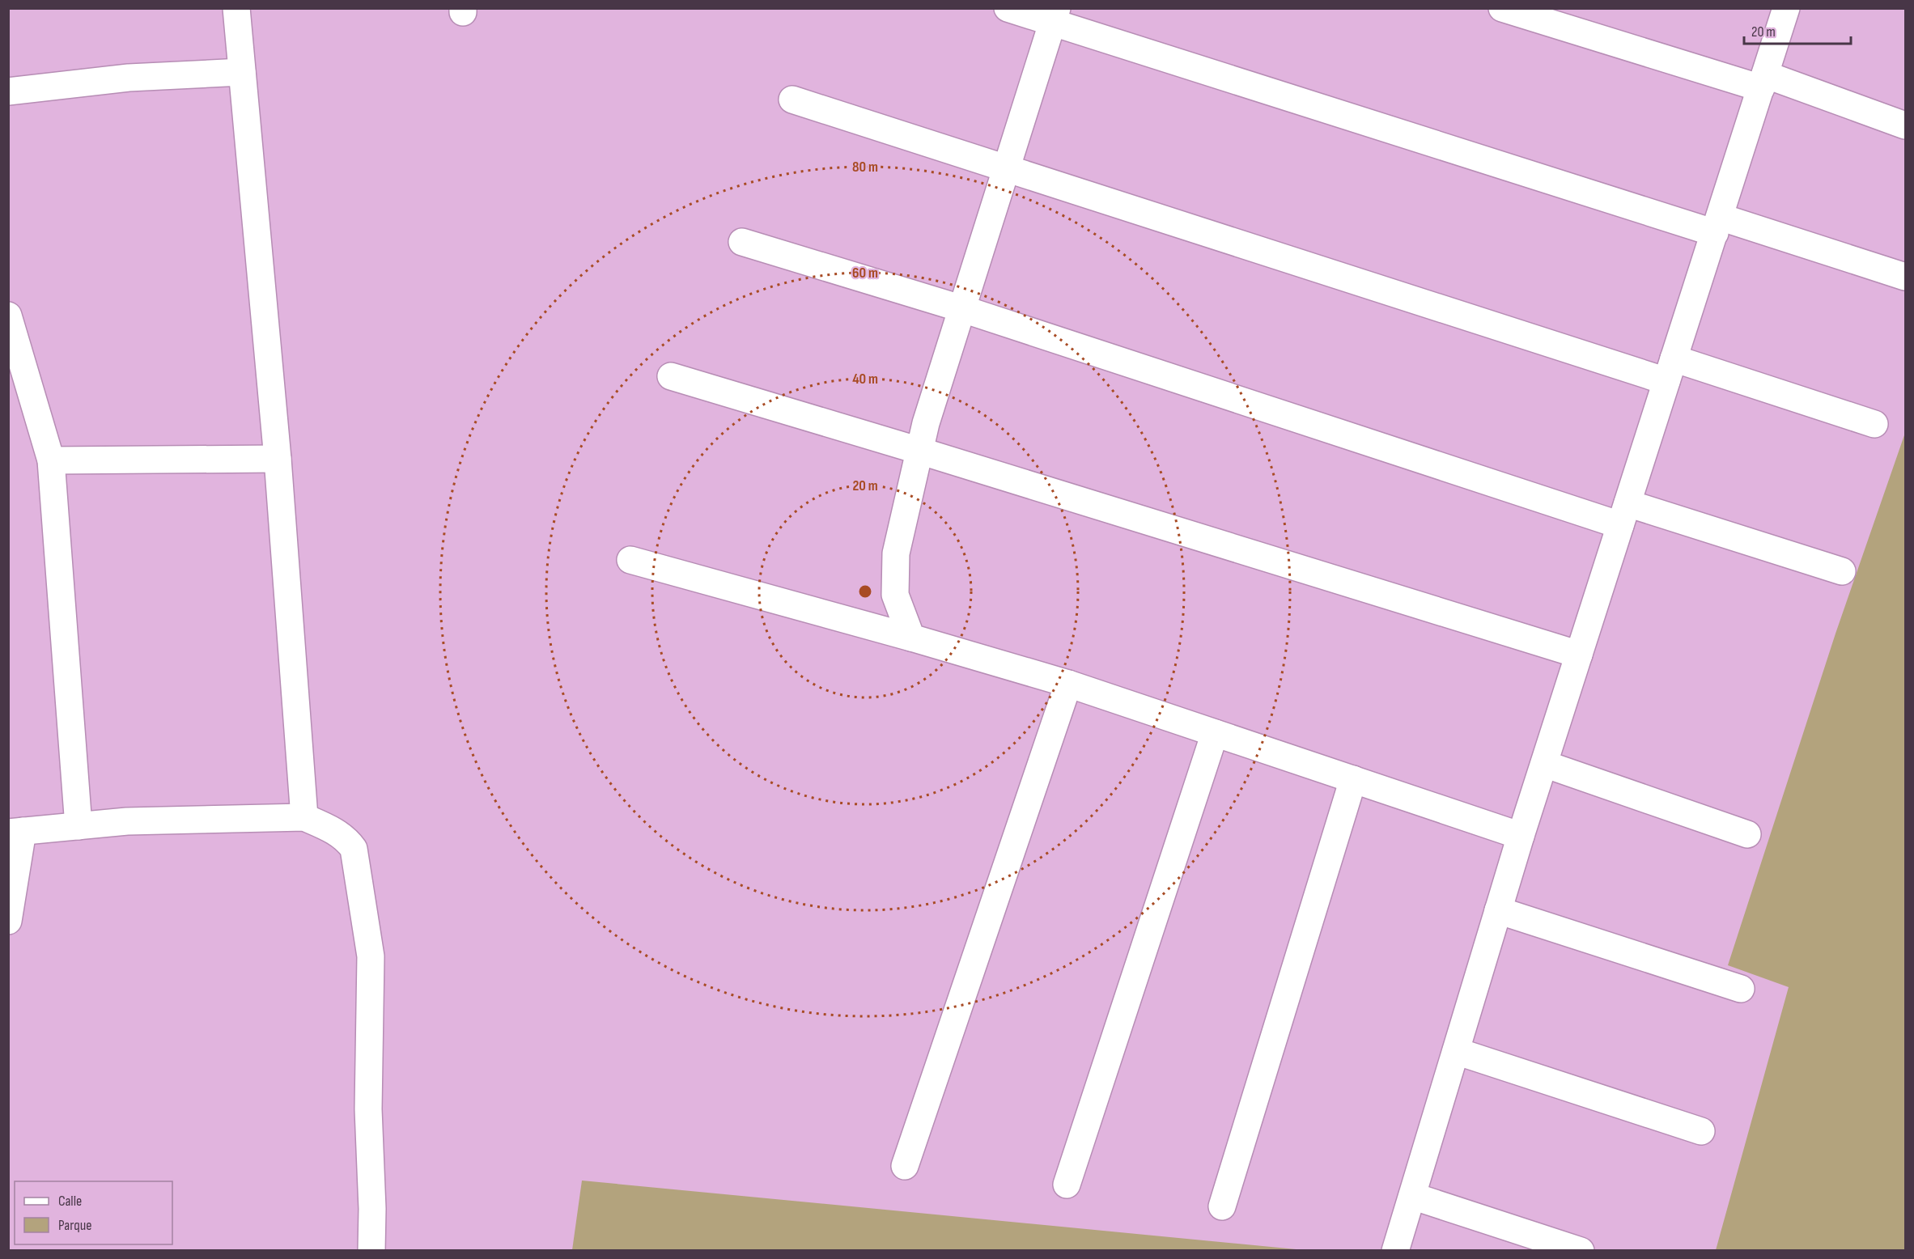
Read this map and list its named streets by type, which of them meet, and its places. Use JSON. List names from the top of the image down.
{
  "legend": ["Calle", "Parque"],
  "scale_bar": "20 m",
  "rings": [
    "80 m",
    "60 m",
    "40 m",
    "20 m"
  ]
}
